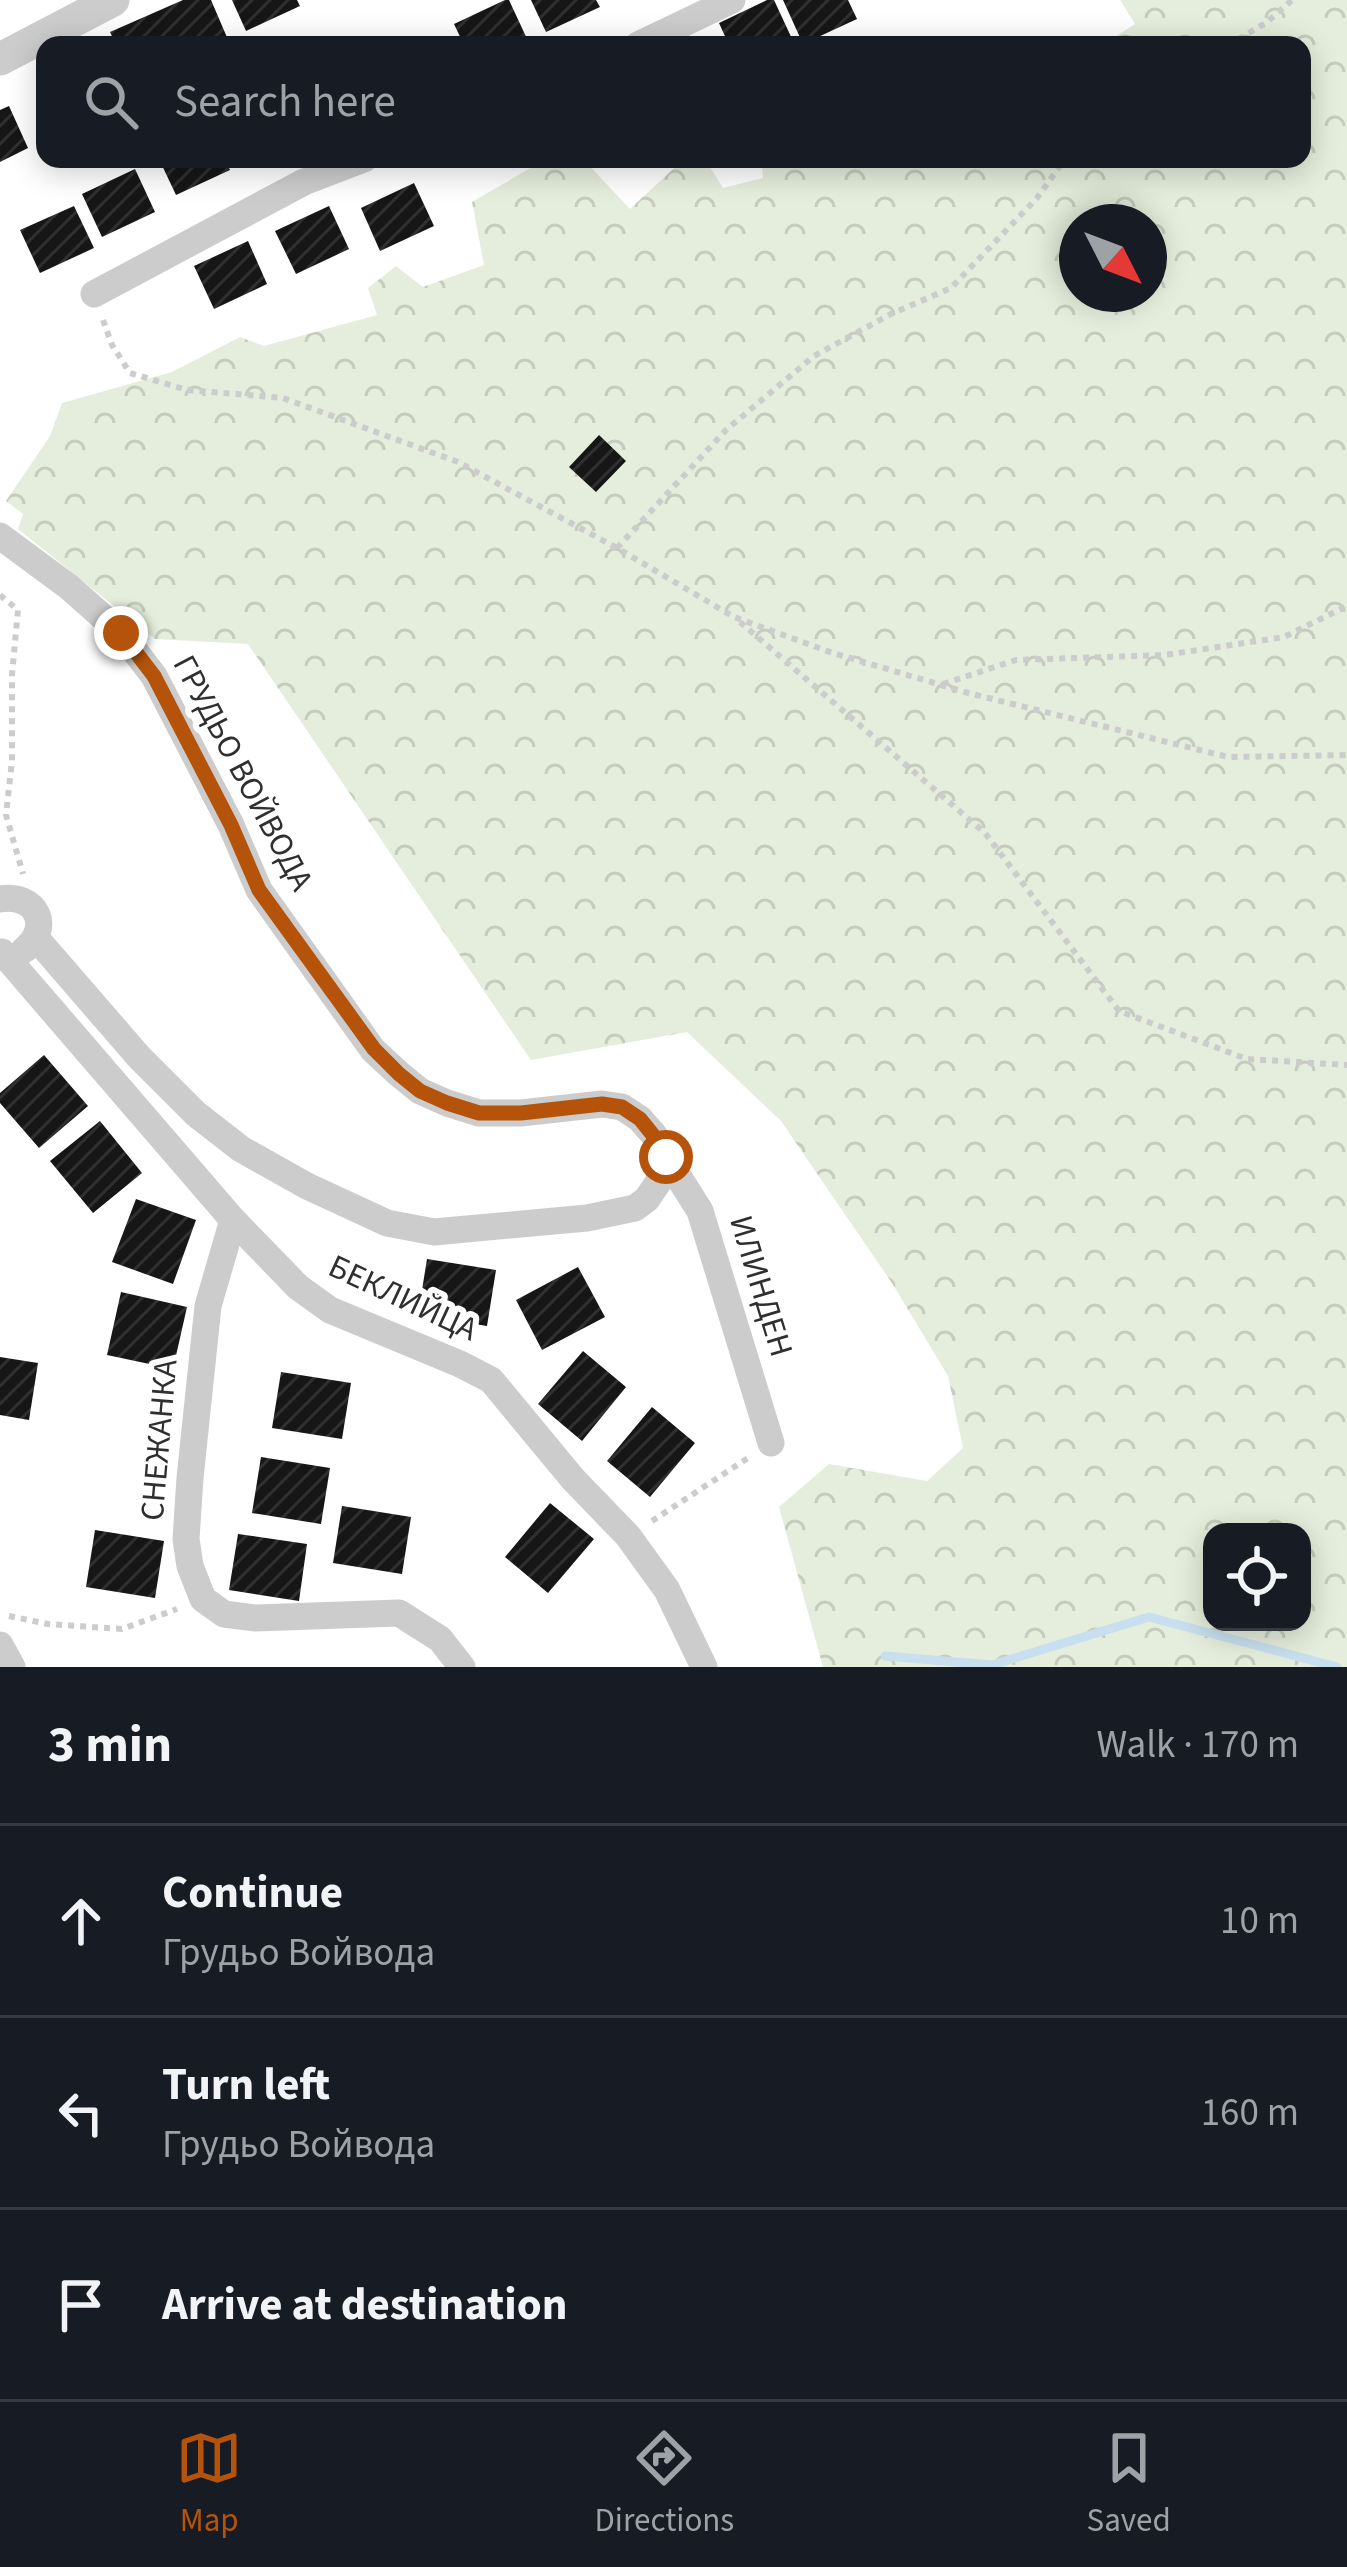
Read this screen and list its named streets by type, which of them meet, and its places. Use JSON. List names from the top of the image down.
{
  "streets": {
    "street": [
      "ГРУДЬО ВОЙВОДА",
      "ИЛИНДЕН",
      "БЕКЛИЙЦА",
      "СНЕЖАНКА"
    ]
  },
  "crossings": [
    ["ГРУДЬО ВОЙВОДА", "ИЛИНДЕН"],
    ["БЕКЛИЙЦА", "СНЕЖАНКА"]
  ],
  "north": "bottom right",
  "page": {
    "search": "Search here",
    "heading": ["3 min", "Walk · 170 m"],
    "list": [
      ["Continue", "Грудьо Войвода", "10 m"],
      ["Turn left", "Грудьо Войвода", "160 m"],
      "Arrive at destination"
    ],
    "nav": ["Map", "Directions", "Saved"]
  }
}
